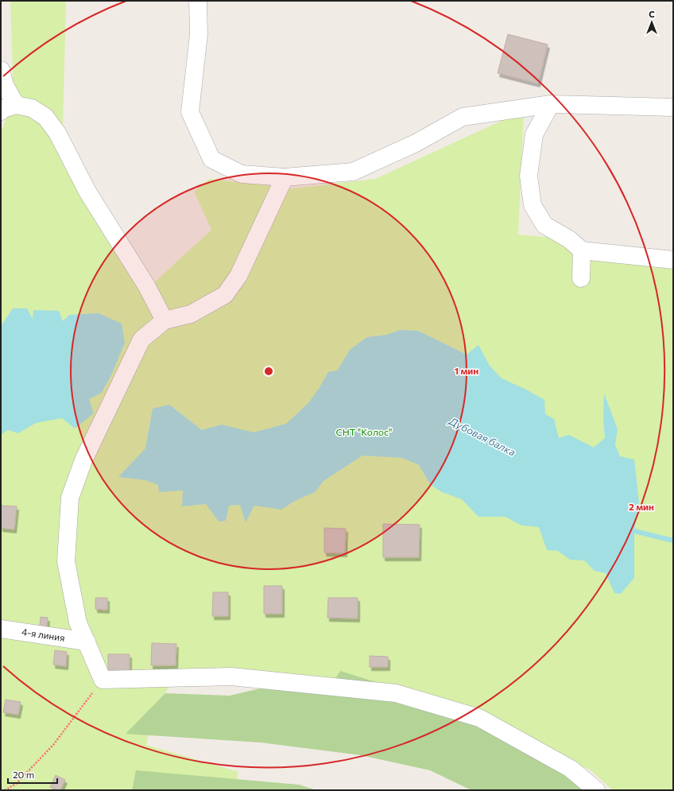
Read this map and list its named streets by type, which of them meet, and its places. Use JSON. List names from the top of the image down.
{
  "streets": {
    "street": ["4-я линия"]
  },
  "water": ["Дубовая балка"],
  "parks": ["СНТ \"Колос\""],
  "scale_bar": "20 m",
  "north": "top",
  "rings": ["1 мин", "2 мин"]
}
